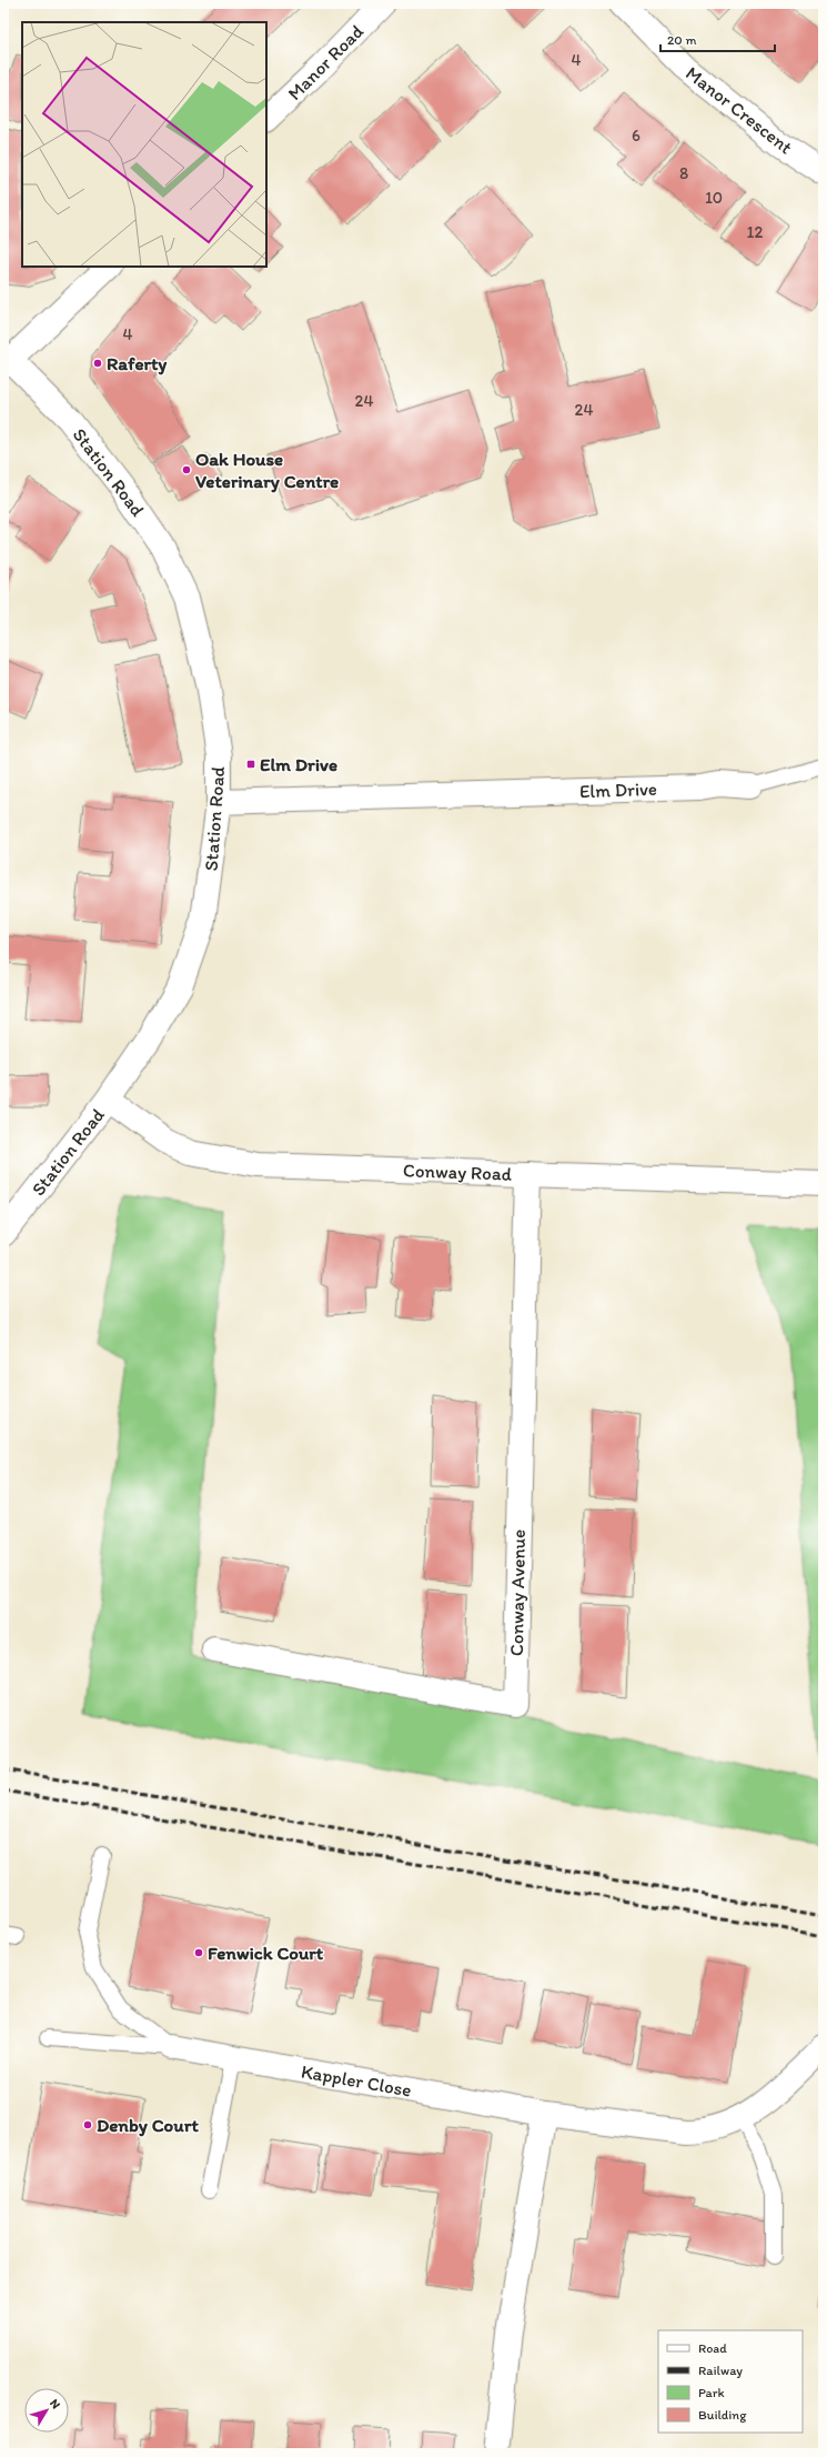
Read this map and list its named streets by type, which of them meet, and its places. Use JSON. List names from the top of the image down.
{
  "streets": {
    "street": [
      "Manor Road",
      "Manor Crescent",
      "Station Road",
      "Elm Drive",
      "Conway Road",
      "Conway Avenue",
      "Kappler Close"
    ]
  },
  "crossings": [
    ["Station Road", "Elm Drive"],
    ["Station Road", "Conway Road"],
    ["Conway Road", "Conway Avenue"]
  ],
  "places": {
    "other": [
      "Raferty",
      "Oak House Veterinary Centre",
      "Fenwick Court",
      "Denby Court"
    ],
    "transit": ["Elm Drive"]
  },
  "house_numbers": [
    "4",
    "6",
    "8",
    "10",
    "12",
    "4",
    "24",
    "24"
  ],
  "legend": [
    "Road",
    "Railway",
    "Park",
    "Building"
  ],
  "scale_bar": "20 m",
  "north": "top right"
}
